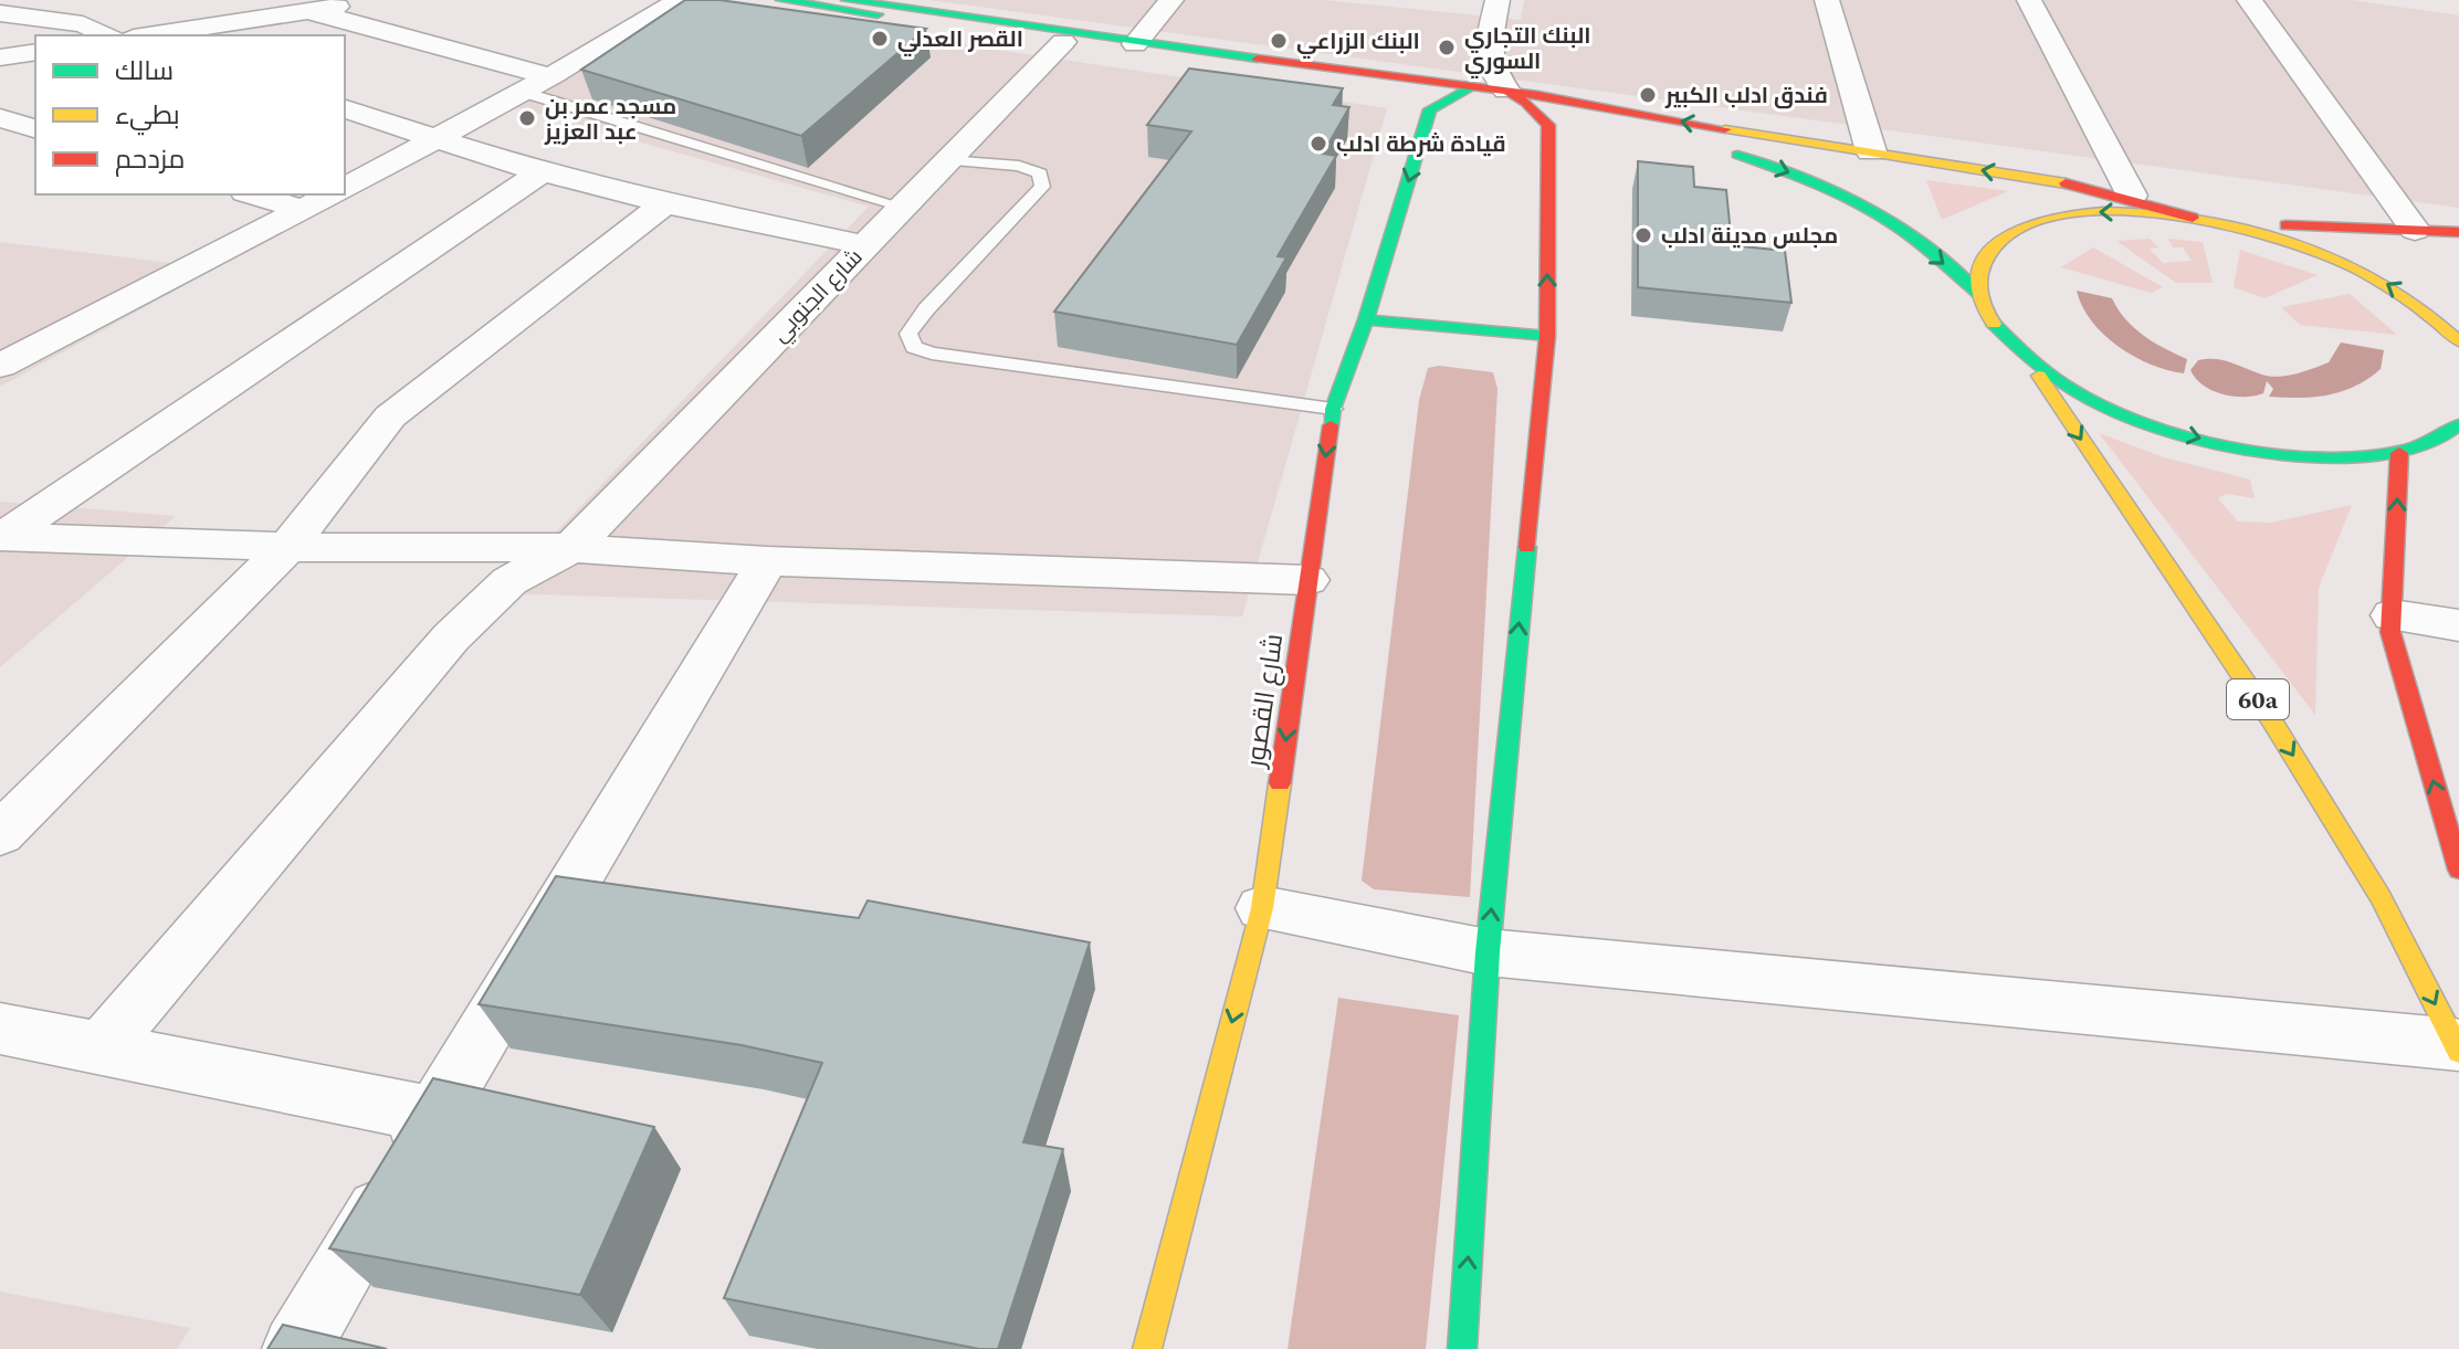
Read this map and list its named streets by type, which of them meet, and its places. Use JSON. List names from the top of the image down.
{
  "streets": {
    "main road": ["60a", "شارع القصور"],
    "street": ["شارع الجنوبي"]
  },
  "one_way": ["شارع القصور"],
  "places": [
    "القصر العدلي",
    "البنك الزراعي",
    "البنك التجاري السوري",
    "فندق ادلب الكبير",
    "مسجد عمر بن عبد العزيز",
    "قيادة شرطة ادلب",
    "مجلس مدينة ادلب"
  ],
  "legend": ["سالك", "بطيء", "مزدحم"]
}
